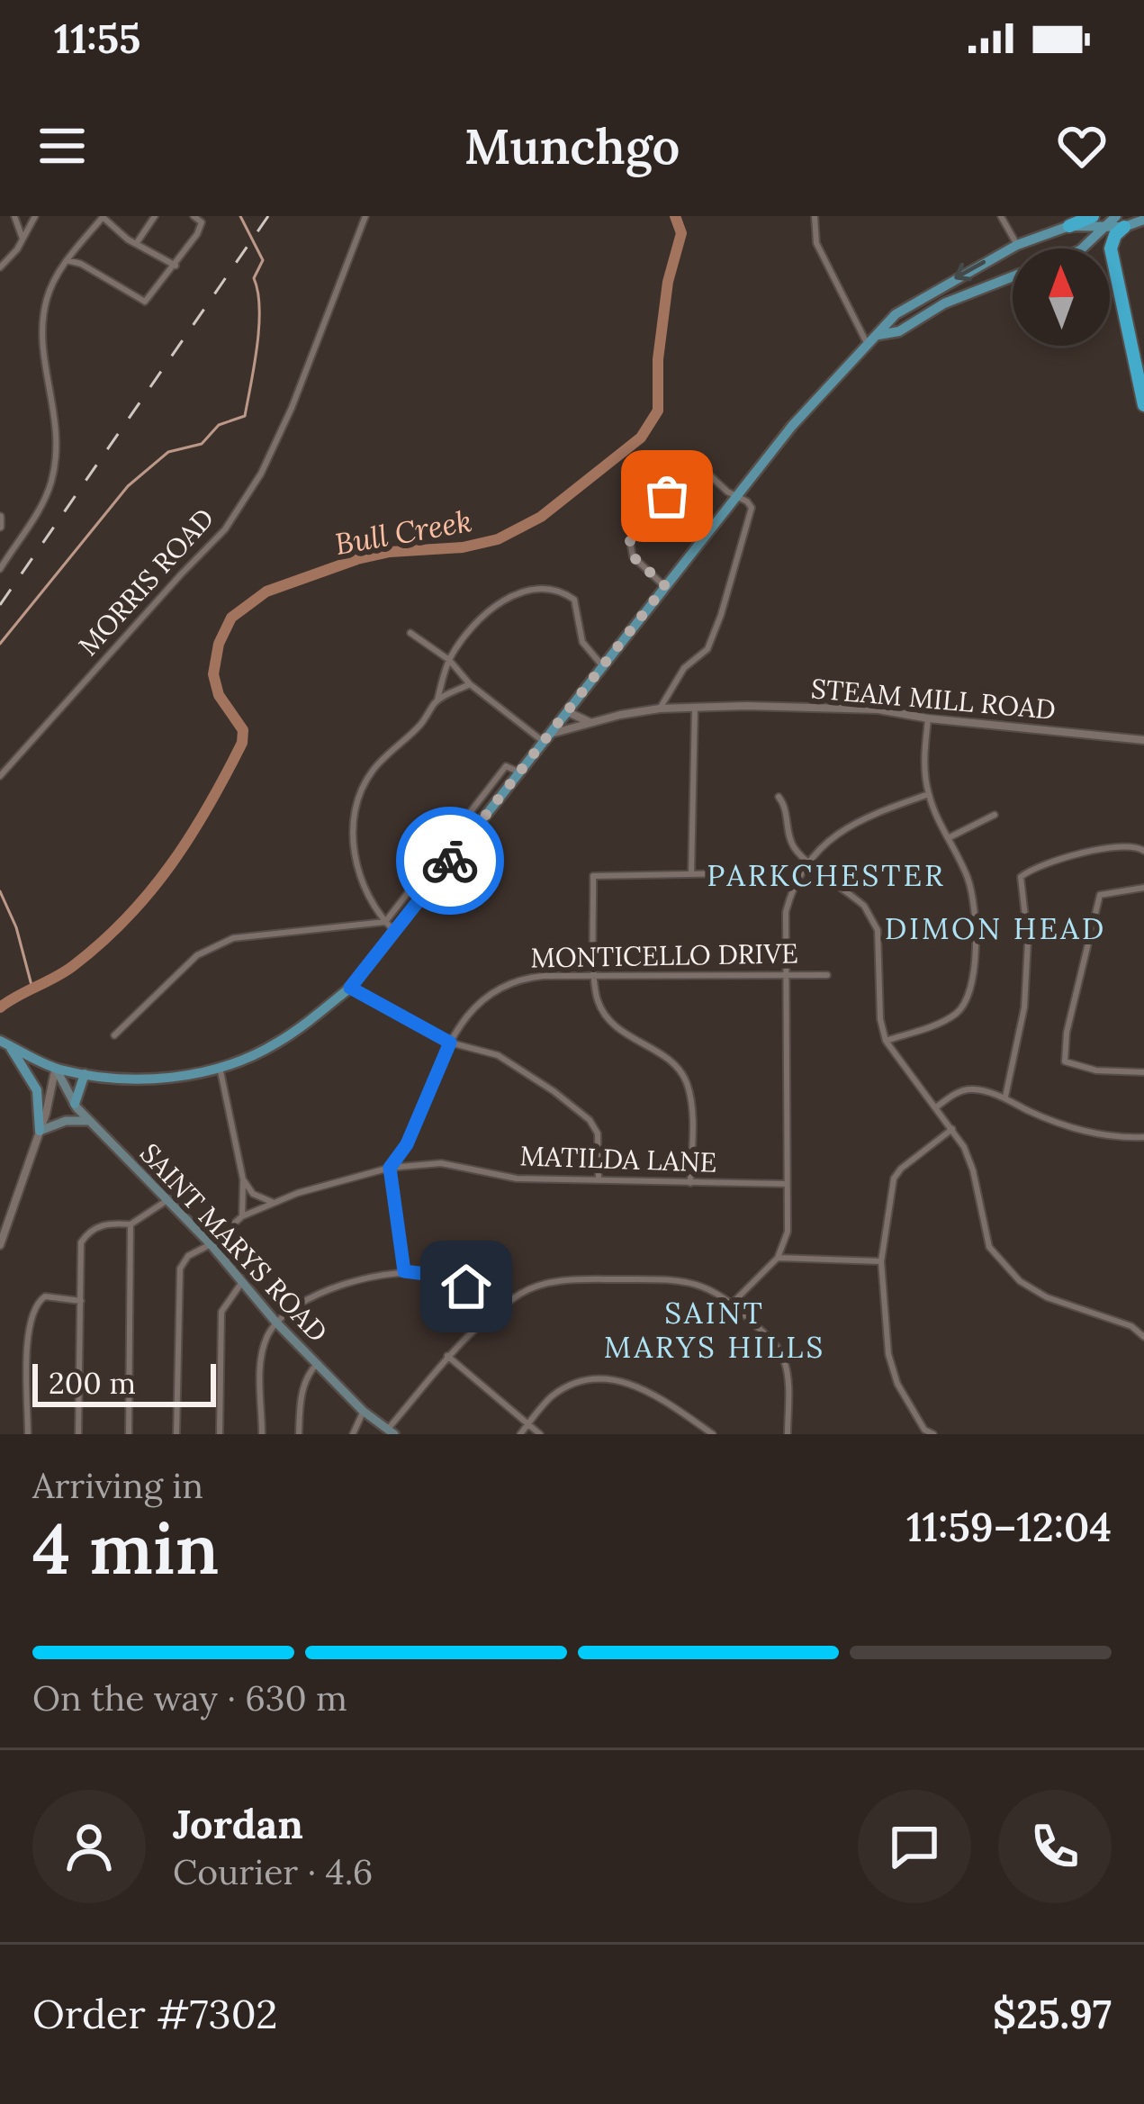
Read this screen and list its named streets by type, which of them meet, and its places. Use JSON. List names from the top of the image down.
{
  "streets": {
    "main road": ["SAINT MARYS ROAD"],
    "street": [
      "MORRIS ROAD",
      "STEAM MILL ROAD",
      "MONTICELLO DRIVE",
      "MATILDA LANE"
    ]
  },
  "crossings": [
    ["MONTICELLO DRIVE", "MATILDA LANE"],
    ["MATILDA LANE", "SAINT MARYS ROAD"]
  ],
  "districts": ["PARKCHESTER", "DIMON HEAD", "SAINT MARYS HILLS"],
  "water": ["Bull Creek"],
  "scale_bar": "200 m",
  "north": "top",
  "page": {
    "status": "11:55",
    "header": "Munchgo",
    "scale": "200 m",
    "heading": ["4 min", "Arriving in", "11:59–12:04"],
    "panel": [
      "Jordan",
      "Courier · 4.6",
      "Order #7302",
      "$25.97"
    ],
    "bar": "On the way · 630 m"
  }
}
